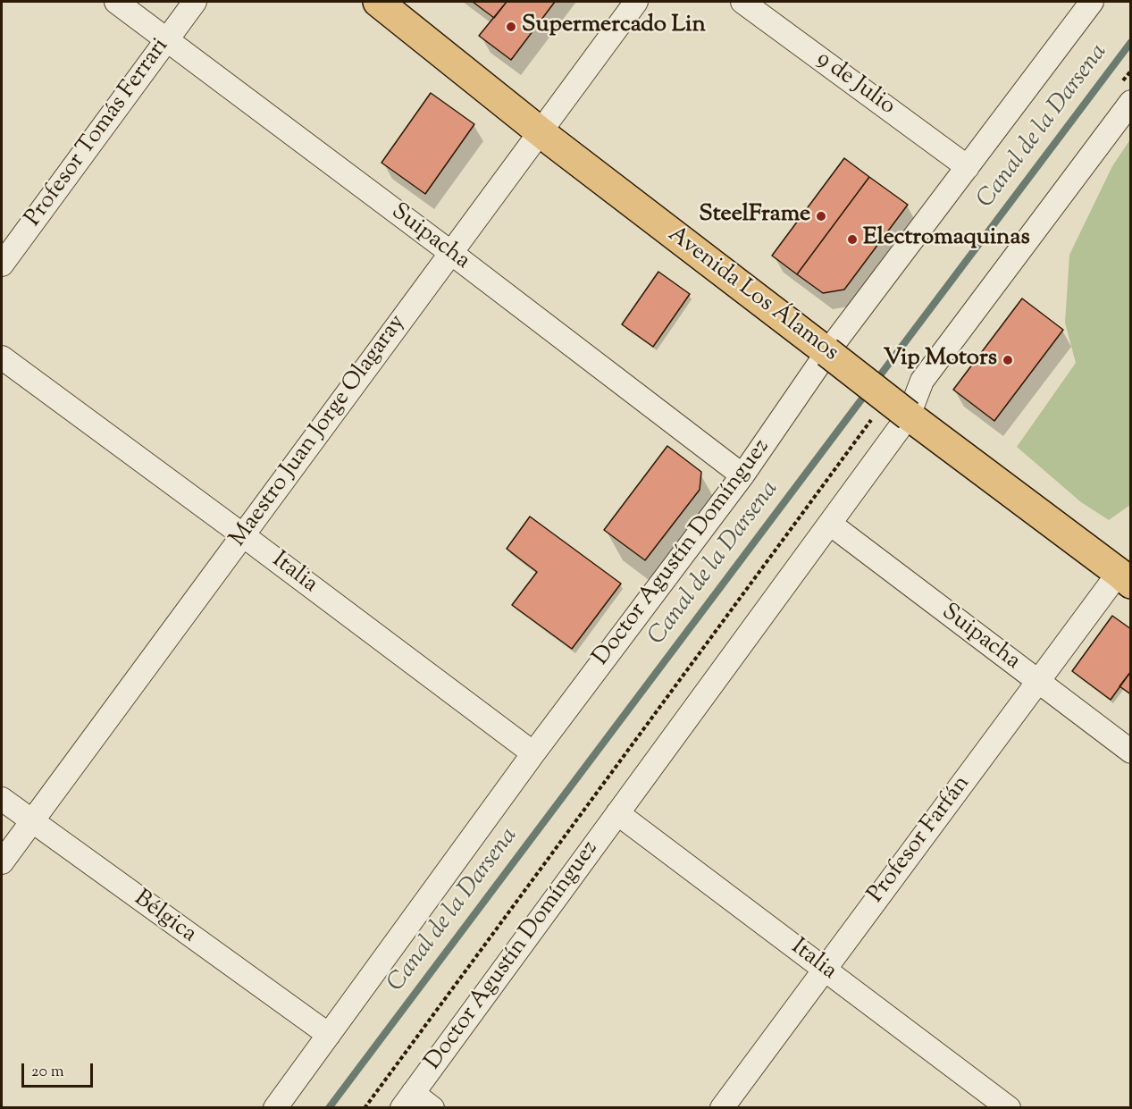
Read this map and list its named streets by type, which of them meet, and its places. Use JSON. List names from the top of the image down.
{
  "streets": {
    "main road": ["Avenida Los Álamos"],
    "street": [
      "9 de Julio",
      "Profesor Tomás Ferrari",
      "Suipacha",
      "Maestro Juan Jorge Olagaray",
      "Doctor Agustín Domínguez",
      "Italia",
      "Profesor Farfán",
      "Bélgica"
    ]
  },
  "crossings": [
    ["9 de Julio", "Doctor Agustín Domínguez"],
    ["Profesor Tomás Ferrari", "Suipacha"],
    ["Suipacha", "Maestro Juan Jorge Olagaray"],
    ["Suipacha", "Doctor Agustín Domínguez"],
    ["Suipacha", "Profesor Farfán"],
    ["Avenida Los Álamos", "Maestro Juan Jorge Olagaray"],
    ["Avenida Los Álamos", "Doctor Agustín Domínguez"],
    ["Avenida Los Álamos", "Profesor Farfán"],
    ["Maestro Juan Jorge Olagaray", "Italia"],
    ["Maestro Juan Jorge Olagaray", "Bélgica"],
    ["Doctor Agustín Domínguez", "Italia"],
    ["Doctor Agustín Domínguez", "Bélgica"],
    ["Italia", "Profesor Farfán"]
  ],
  "water": ["Canal de la Darsena"],
  "places": [
    "Supermercado Lin",
    "SteelFrame",
    "Electromaquinas",
    "Vip Motors"
  ],
  "scale_bar": "20 m"
}
